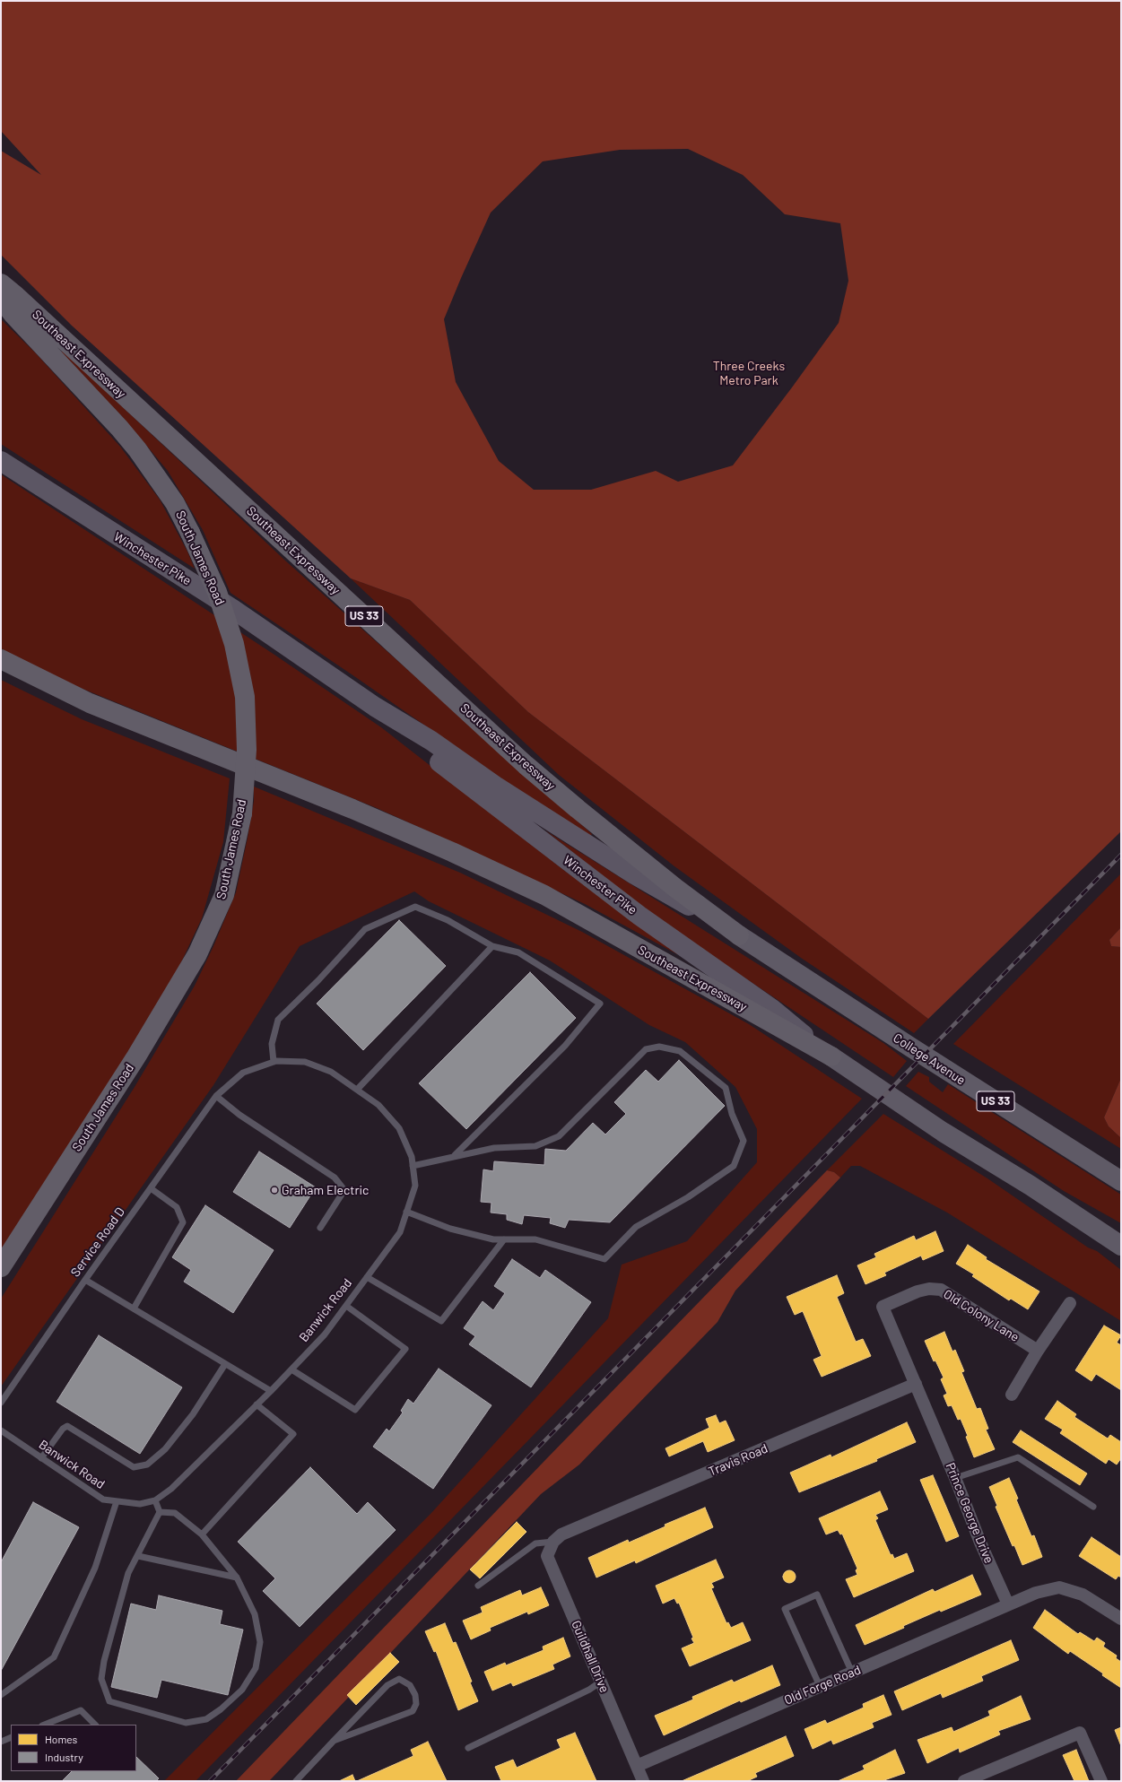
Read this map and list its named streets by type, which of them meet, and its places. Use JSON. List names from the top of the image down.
{
  "streets": {
    "highway": [
      "Southeast Expressway",
      "South James Road",
      "US 33",
      "College Avenue"
    ],
    "main road": ["Winchester Pike"],
    "street": [
      "Old Colony Lane",
      "Travis Road",
      "Prince George Drive",
      "Guildhall Drive",
      "Old Forge Road"
    ],
    "lane": ["Service Road D", "Banwick Road"]
  },
  "crossings": [
    ["Southeast Expressway", "Winchester Pike"],
    ["Southeast Expressway", "College Avenue"],
    ["Winchester Pike", "College Avenue"],
    ["Service Road D", "Banwick Road"],
    ["Old Colony Lane", "Prince George Drive"],
    ["Travis Road", "Prince George Drive"],
    ["Travis Road", "Guildhall Drive"],
    ["Prince George Drive", "Old Forge Road"],
    ["Guildhall Drive", "Old Forge Road"]
  ],
  "parks": ["Three Creeks Metro Park"],
  "places": ["Graham Electric"],
  "legend": ["Homes", "Industry"]
}
